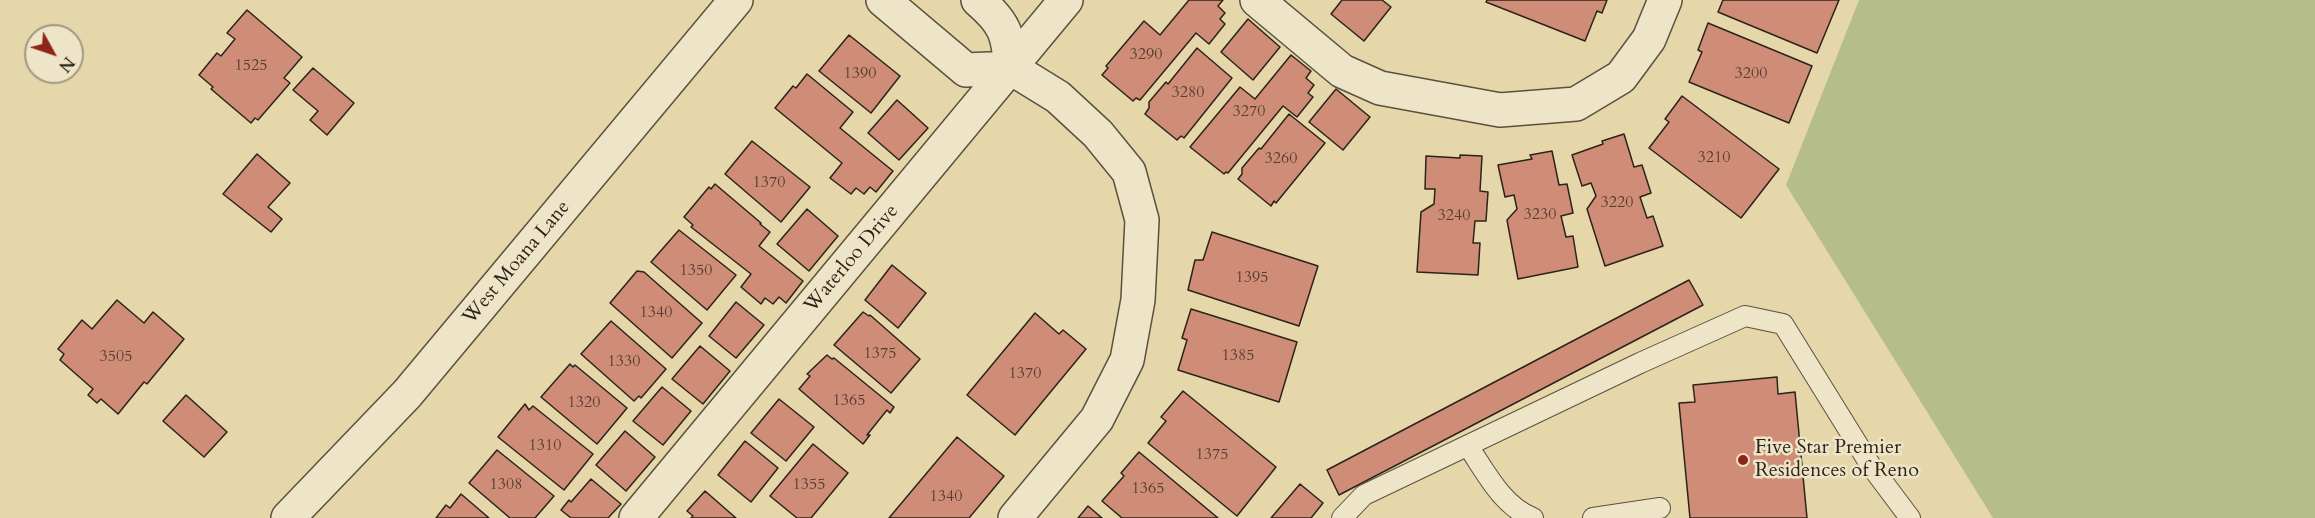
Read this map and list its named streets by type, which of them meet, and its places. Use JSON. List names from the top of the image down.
{
  "streets": {
    "street": ["Waterloo Drive", "West Moana Lane"]
  },
  "places": ["Five Star Premier Residences of Reno"],
  "house_numbers": [
    "3290",
    "1525",
    "1390",
    "3200",
    "3280",
    "3270",
    "3210",
    "3260",
    "1370",
    "3220",
    "3230",
    "3240",
    "1350",
    "1395",
    "1340",
    "1375",
    "1385",
    "3505",
    "1330",
    "1370",
    "1365",
    "1320",
    "1310",
    "1375",
    "1308",
    "1355",
    "1365",
    "1340"
  ],
  "north": "bottom right"
}
